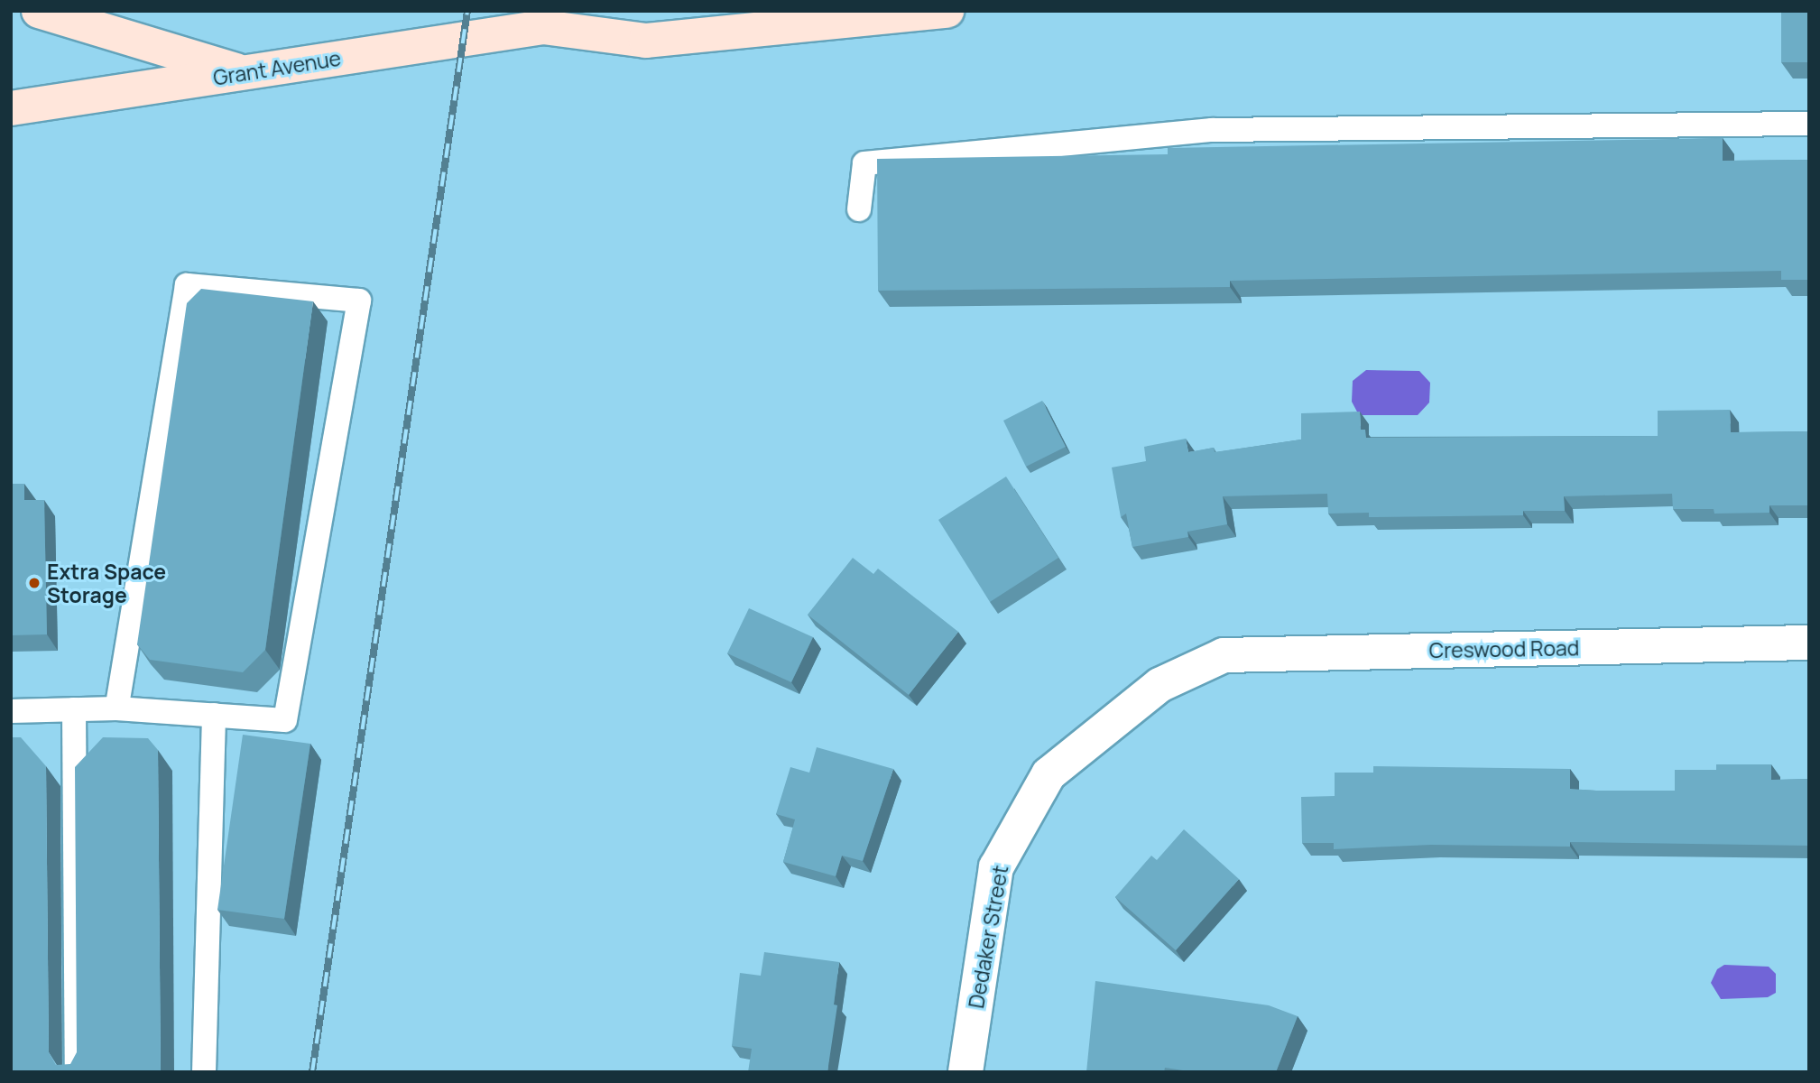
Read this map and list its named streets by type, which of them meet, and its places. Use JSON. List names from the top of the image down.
{
  "streets": {
    "main road": ["Grant Avenue"],
    "street": ["Creswood Road", "Dedaker Street"]
  },
  "crossings": [
    ["Creswood Road", "Dedaker Street"]
  ],
  "places": ["Extra Space Storage"]
}
